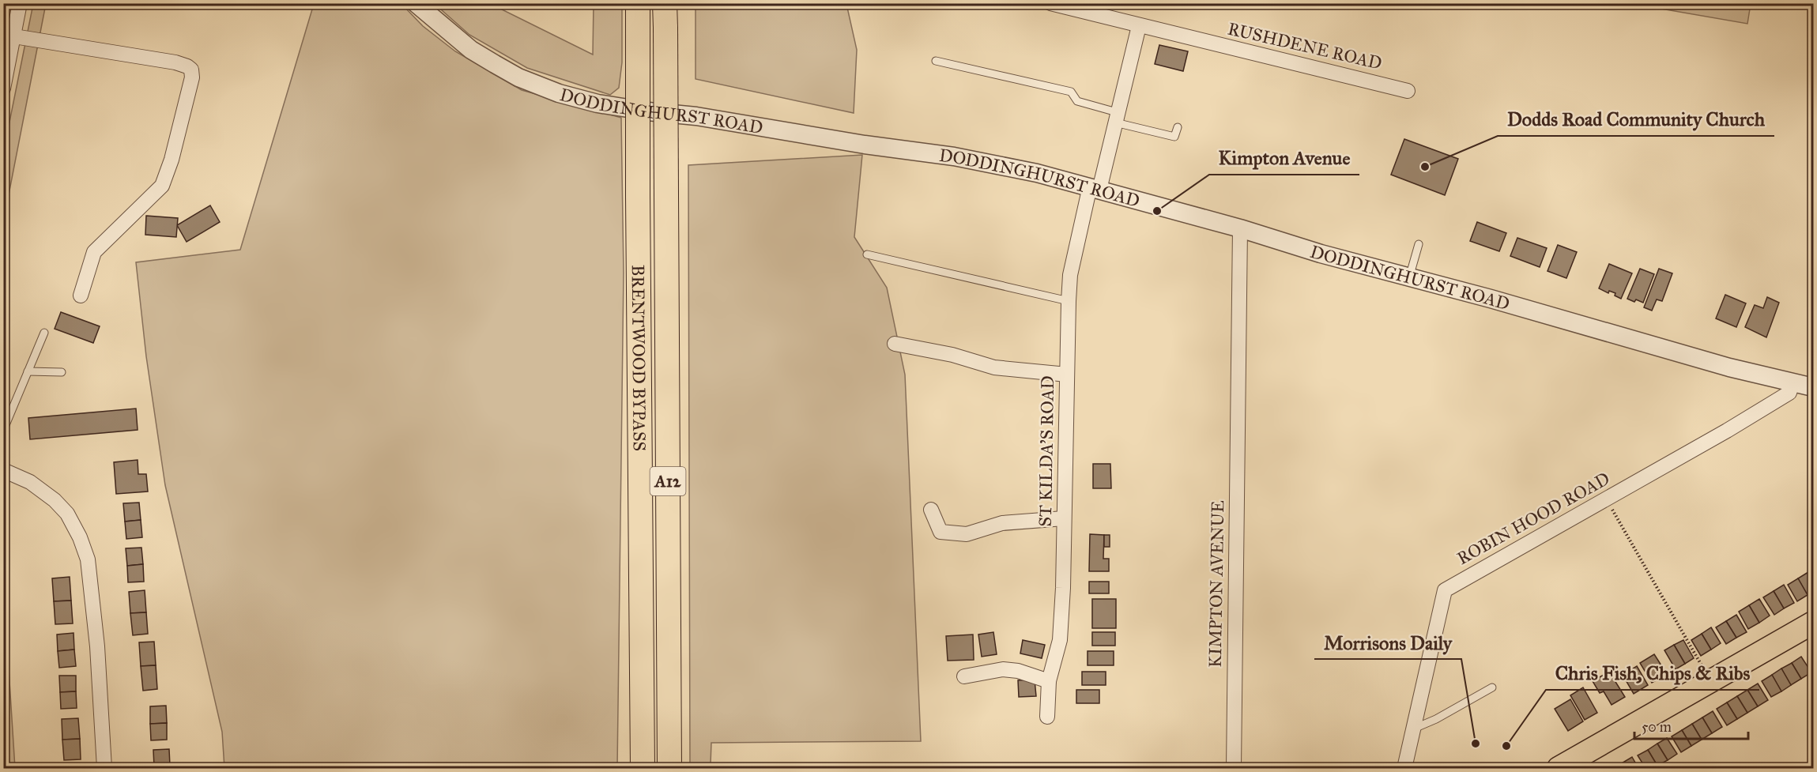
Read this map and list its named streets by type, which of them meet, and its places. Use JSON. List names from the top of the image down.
{
  "streets": {
    "highway": ["BRENTWOOD BYPASS", "A12"],
    "street": [
      "RUSHDENE ROAD",
      "DODDINGHURST ROAD",
      "ST KILDA'S ROAD",
      "ROBIN HOOD ROAD",
      "KIMPTON AVENUE"
    ]
  },
  "crossings": [
    ["DODDINGHURST ROAD", "ST KILDA'S ROAD"],
    ["DODDINGHURST ROAD", "ROBIN HOOD ROAD"],
    ["DODDINGHURST ROAD", "KIMPTON AVENUE"]
  ],
  "places": [
    "Dodds Road Community Church",
    "Kimpton Avenue",
    "Morrisons Daily",
    "Chris Fish, Chips & Ribs"
  ],
  "scale_bar": "50 m"
}
